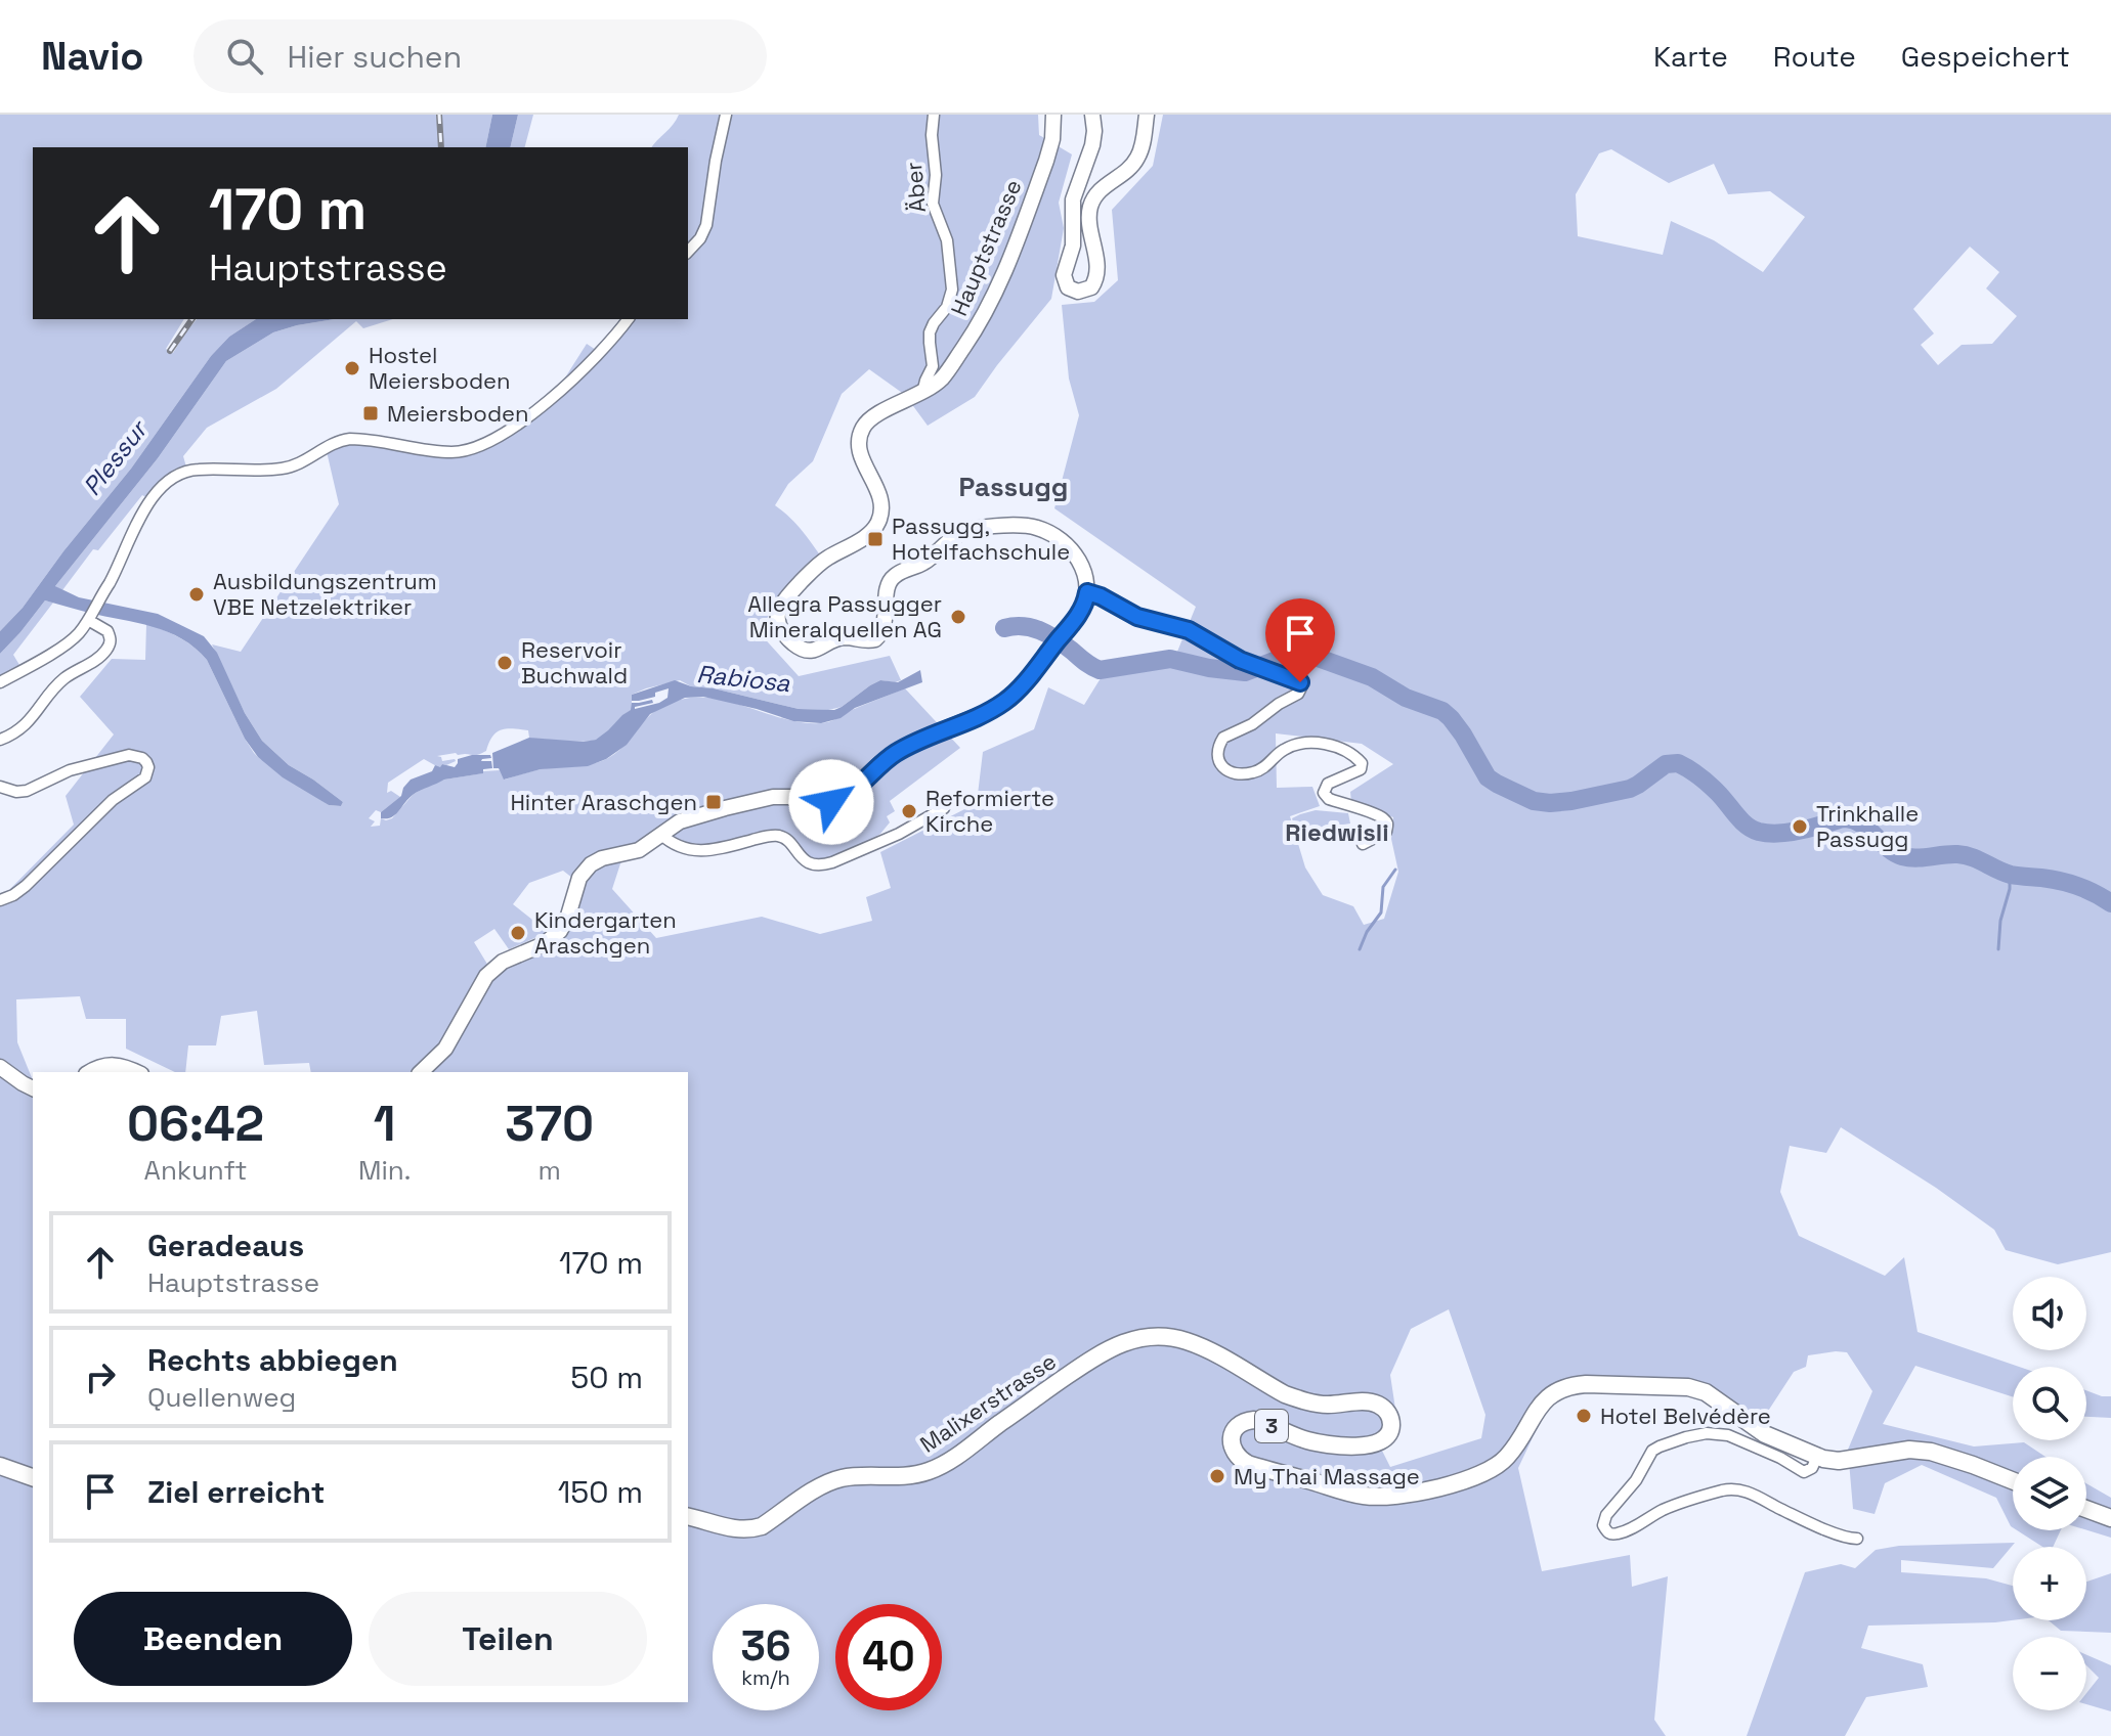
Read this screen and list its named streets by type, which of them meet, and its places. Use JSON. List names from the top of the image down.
{
  "streets": {
    "main road": ["Malixerstrasse", "3"],
    "street": ["Äber", "Hauptstrasse"]
  },
  "crossings": [
    ["Äber", "Hauptstrasse"],
    ["Malixerstrasse", "3"]
  ],
  "districts": ["Passugg", "Riedwisli"],
  "water": ["Plessur", "Rabiosa"],
  "places": {
    "other": [
      "Hostel Meiersboden",
      "Ausbildungszentrum VBE Netzelektriker",
      "Allegra Passugger Mineralquellen AG",
      "Reservoir Buchwald",
      "Reformierte Kirche",
      "Trinkhalle Passugg",
      "Kindergarten Araschgen",
      "Hotel Belvédère",
      "My Thai Massage"
    ],
    "transit": ["Meiersboden", "Passugg, Hotelfachschule", "Hinter Araschgen"]
  },
  "page": {
    "header": "Navio",
    "search": "Hier suchen",
    "nav": ["Karte", "Route", "Gespeichert"],
    "turn": ["170 m", "Hauptstrasse"],
    "eta": [
      "06:42",
      "Ankunft",
      "1",
      "Min.",
      "370",
      "m"
    ],
    "list": [
      {
        "name": "Geradeaus",
        "note": "Hauptstrasse",
        "value": "170 m"
      },
      {
        "name": "Rechts abbiegen",
        "note": "Quellenweg",
        "value": "50 m"
      },
      {
        "name": "Ziel erreicht",
        "value": "150 m"
      }
    ],
    "map_buttons": ["+", "−"],
    "buttons": ["Beenden", "Teilen"],
    "speed": "36 km/h",
    "limit": "40"
  }
}
